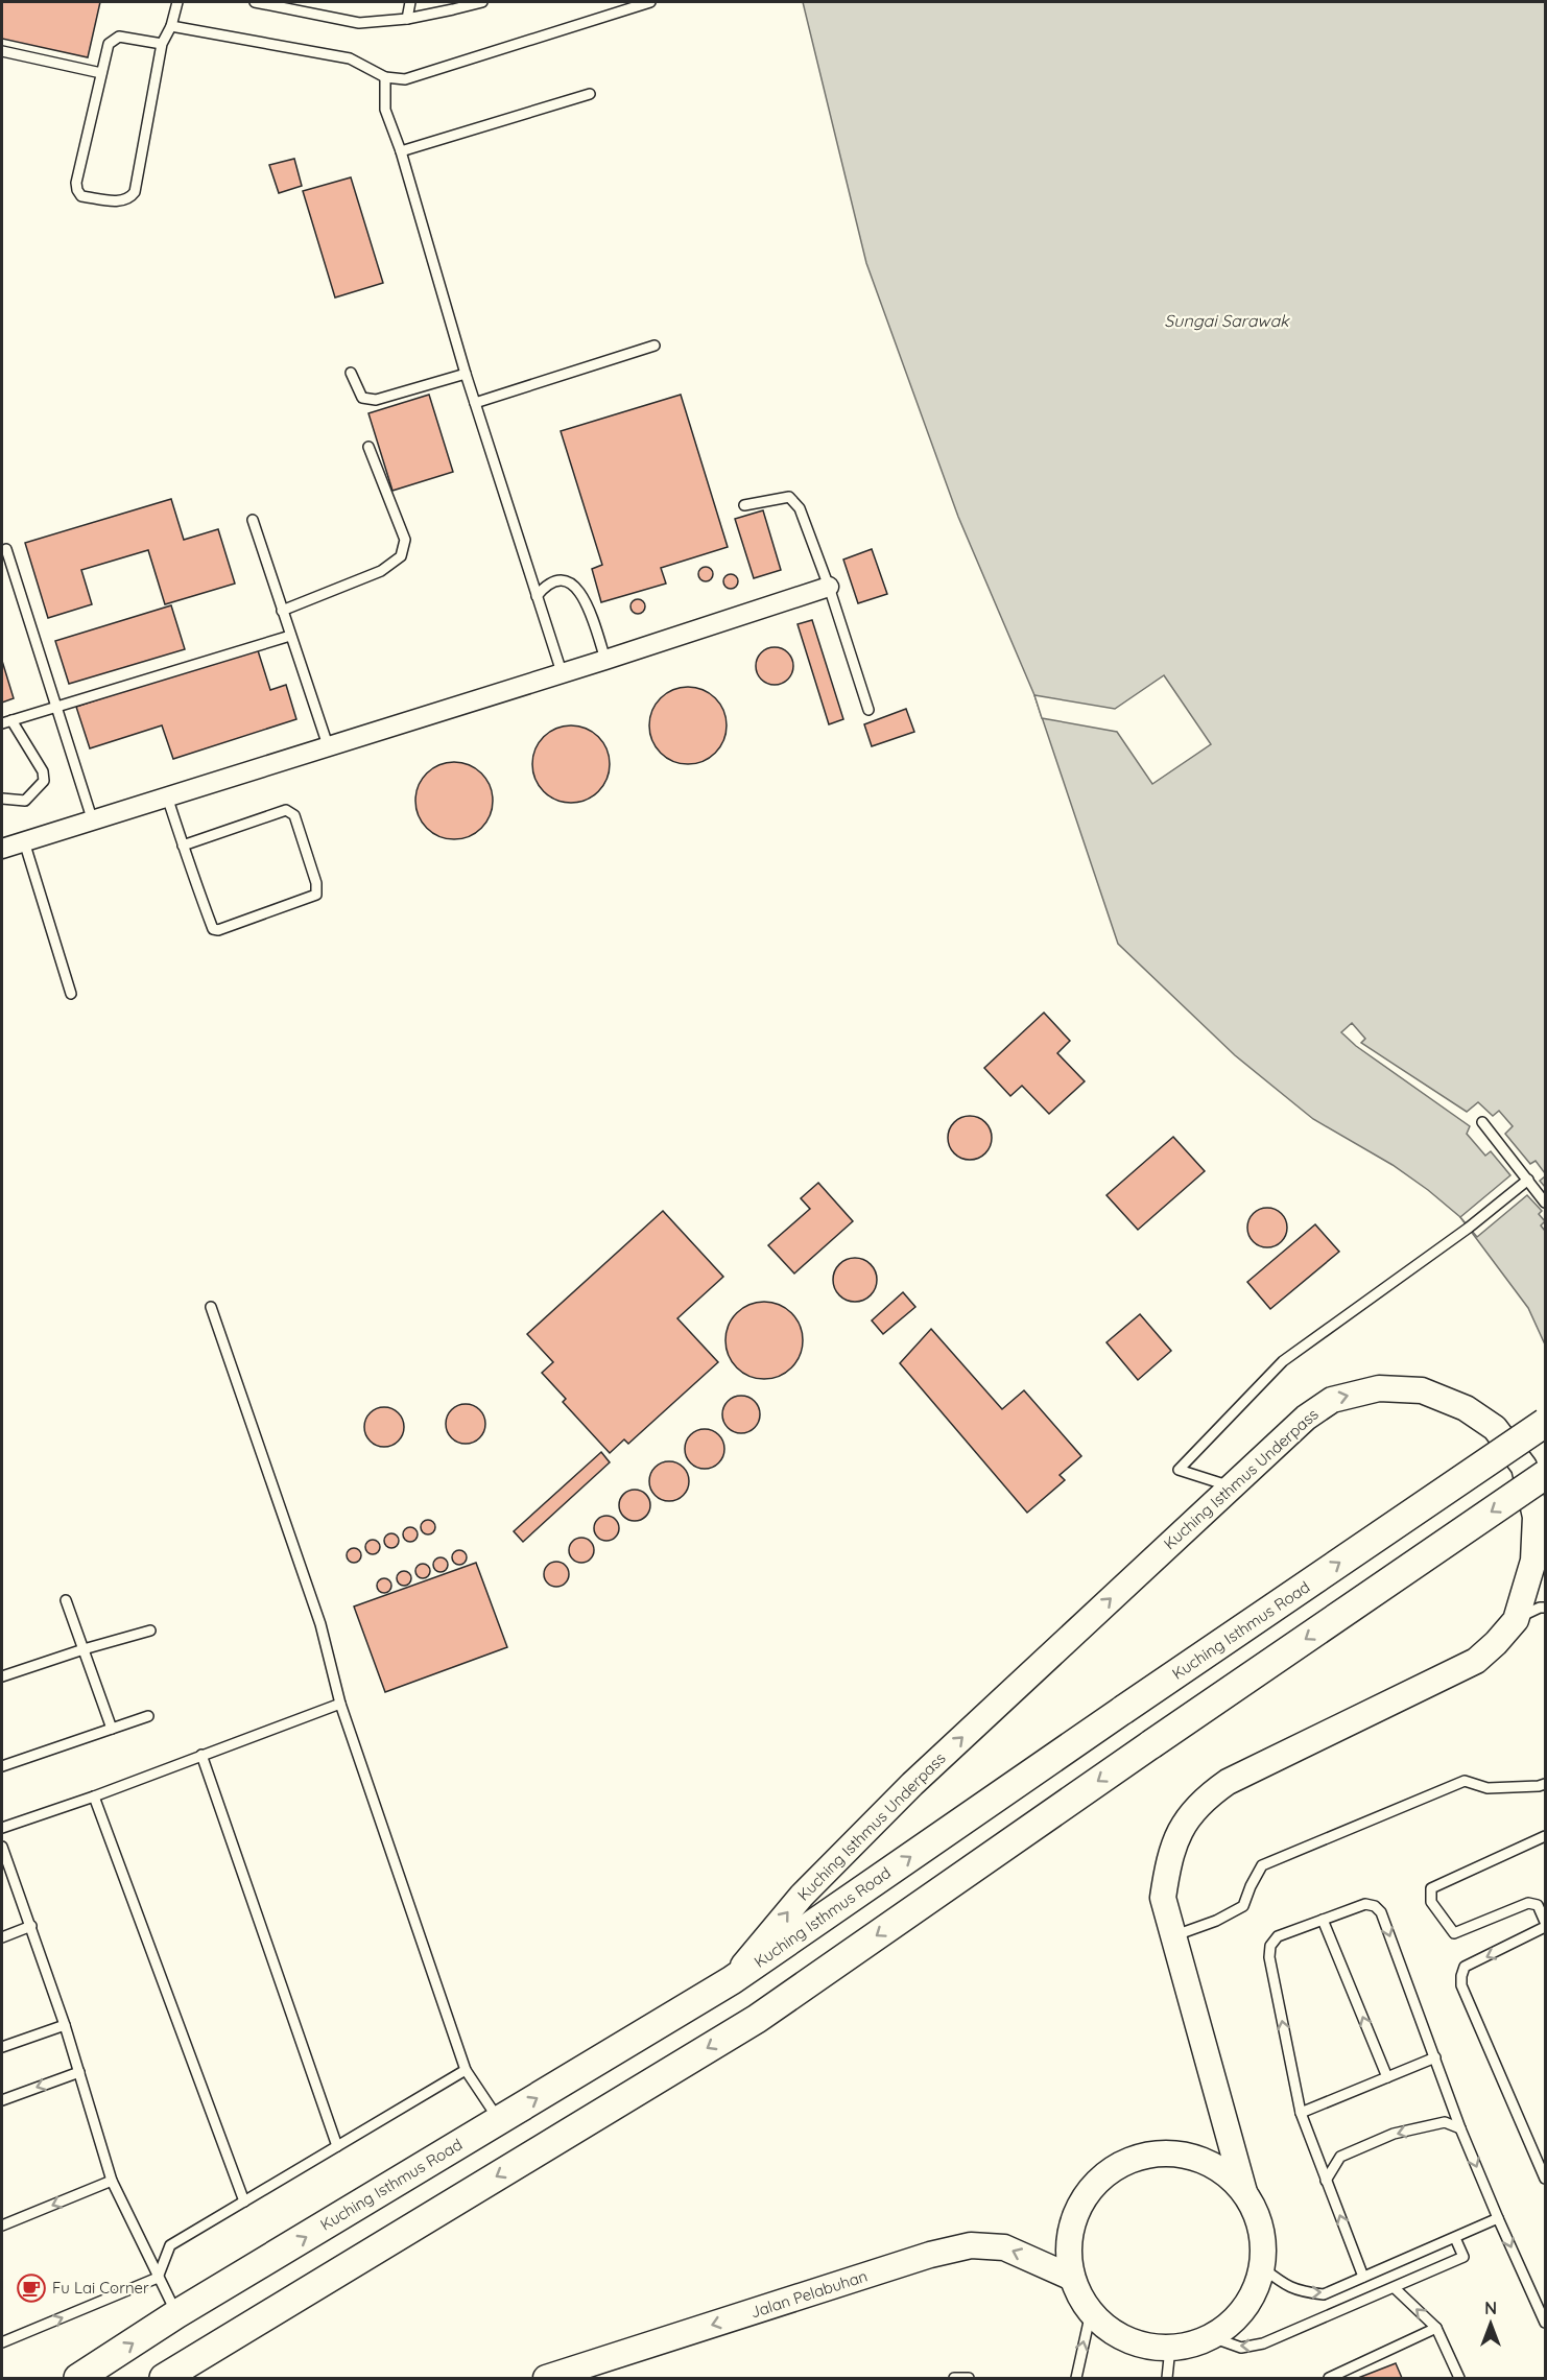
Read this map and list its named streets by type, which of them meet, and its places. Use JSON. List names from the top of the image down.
{
  "streets": {
    "main road": ["Kuching Isthmus Road"],
    "street": ["Kuching Isthmus Underpass", "Jalan Pelabuhan"]
  },
  "crossings": [
    ["Kuching Isthmus Underpass", "Kuching Isthmus Road"],
    ["Kuching Isthmus Underpass", "Jalan Pelabuhan"]
  ],
  "one_way": ["Kuching Isthmus Underpass", "Jalan Pelabuhan"],
  "water": ["Sungai Sarawak"],
  "places": {
    "cafe": ["Fu Lai Corner"]
  },
  "north": "top"
}
